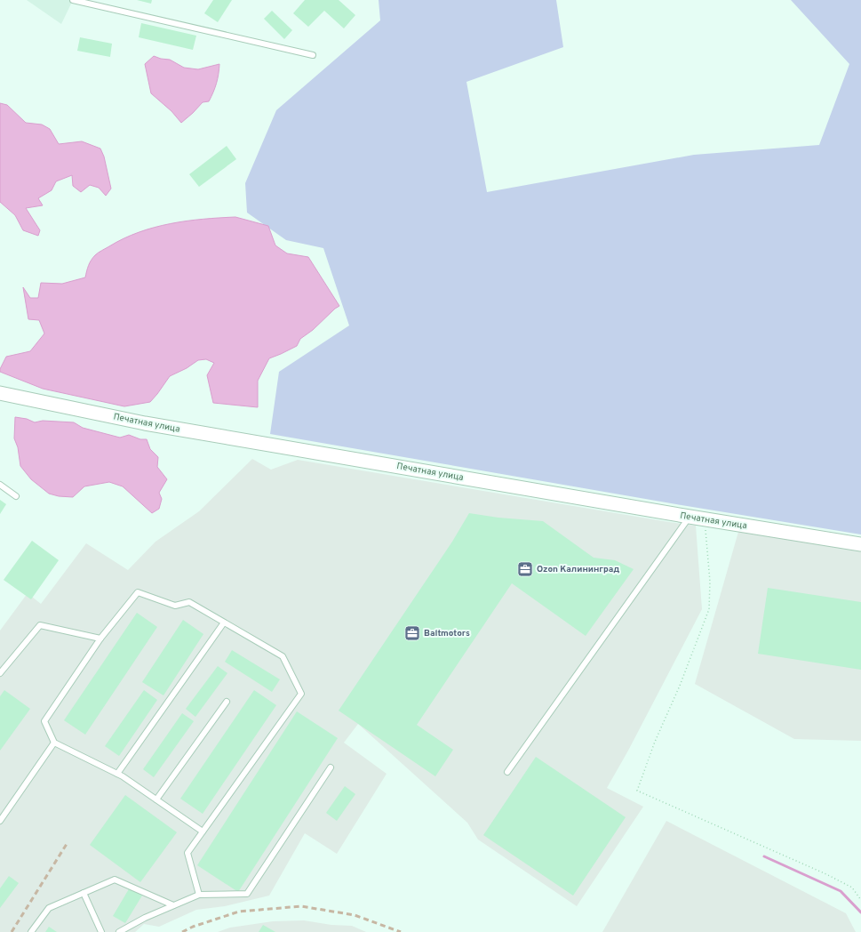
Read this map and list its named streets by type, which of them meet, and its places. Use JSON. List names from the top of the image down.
{
  "streets": {
    "street": ["Печатная улица"]
  },
  "places": {
    "office": ["Ozon Калининград", "Baltmotors"]
  }
}
